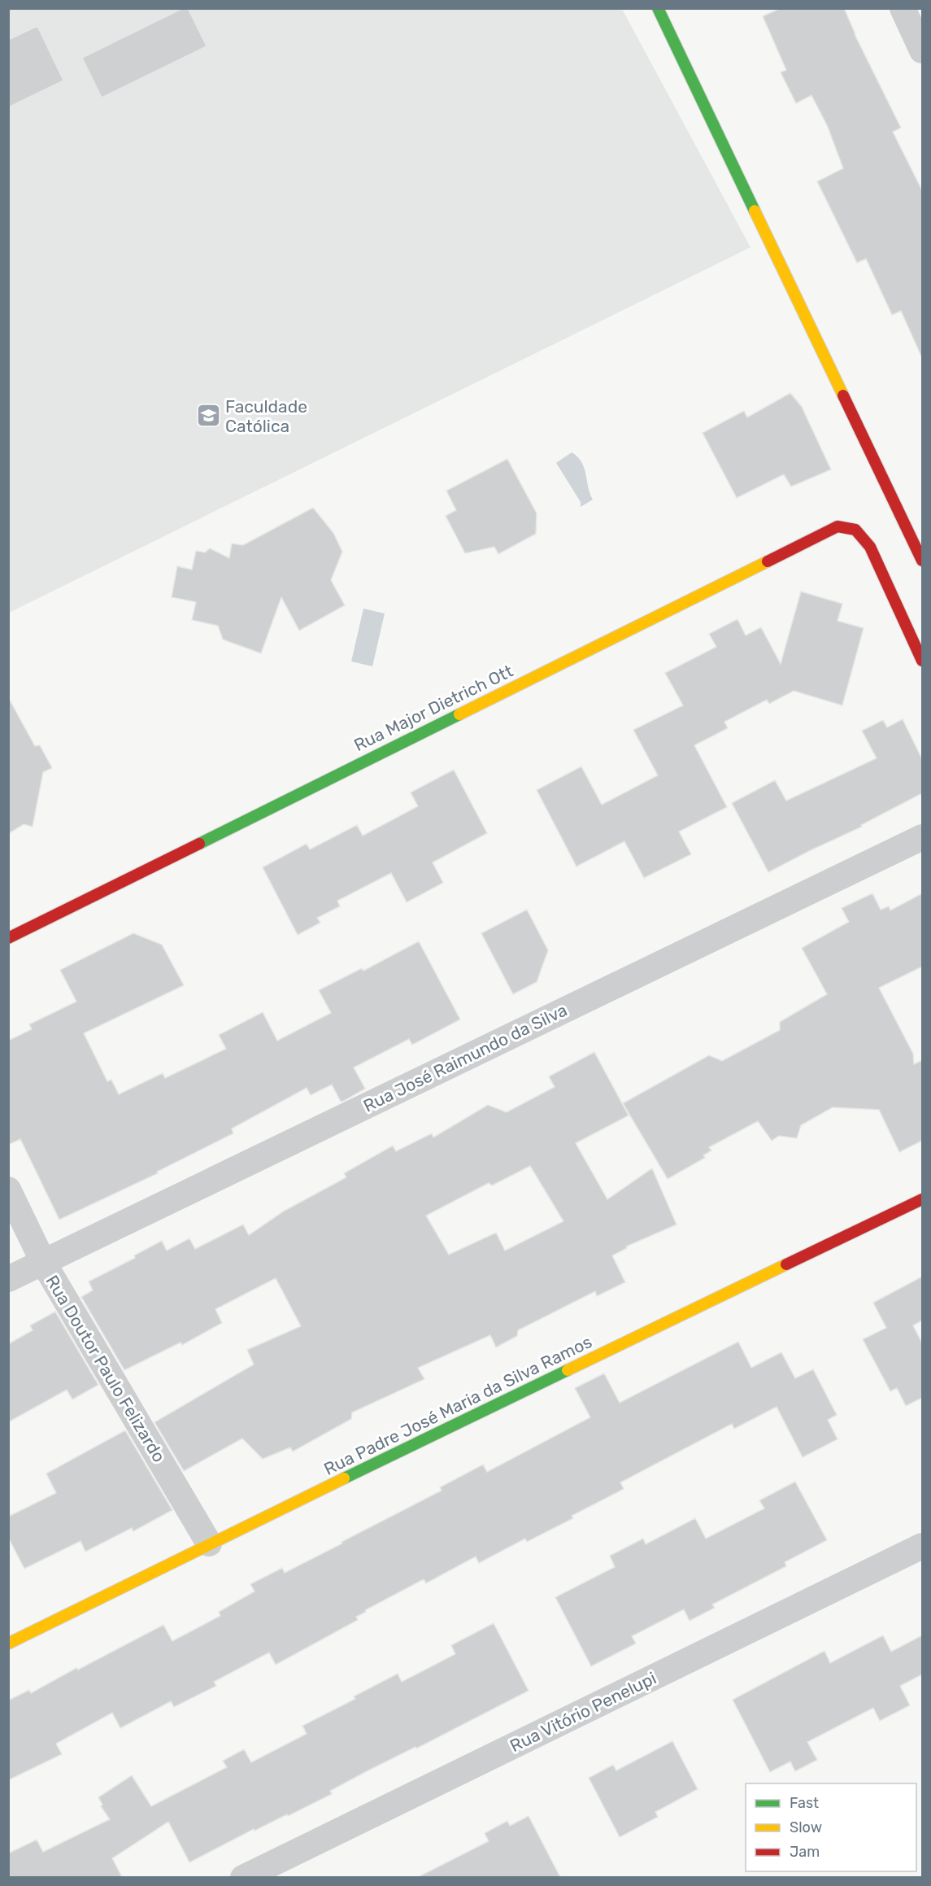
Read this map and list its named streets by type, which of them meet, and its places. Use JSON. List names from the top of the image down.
{
  "streets": {
    "street": [
      "Rua Major Dietrich Ott",
      "Rua José Raimundo da Silva",
      "Rua Doutor Paulo Felizardo",
      "Rua Padre José Maria da Silva Ramos",
      "Rua Vitório Penelupi"
    ]
  },
  "crossings": [
    ["Rua José Raimundo da Silva", "Rua Doutor Paulo Felizardo"],
    ["Rua Doutor Paulo Felizardo", "Rua Padre José Maria da Silva Ramos"]
  ],
  "places": {
    "school or university": ["Faculdade Católica"]
  },
  "legend": ["Fast", "Slow", "Jam"]
}
